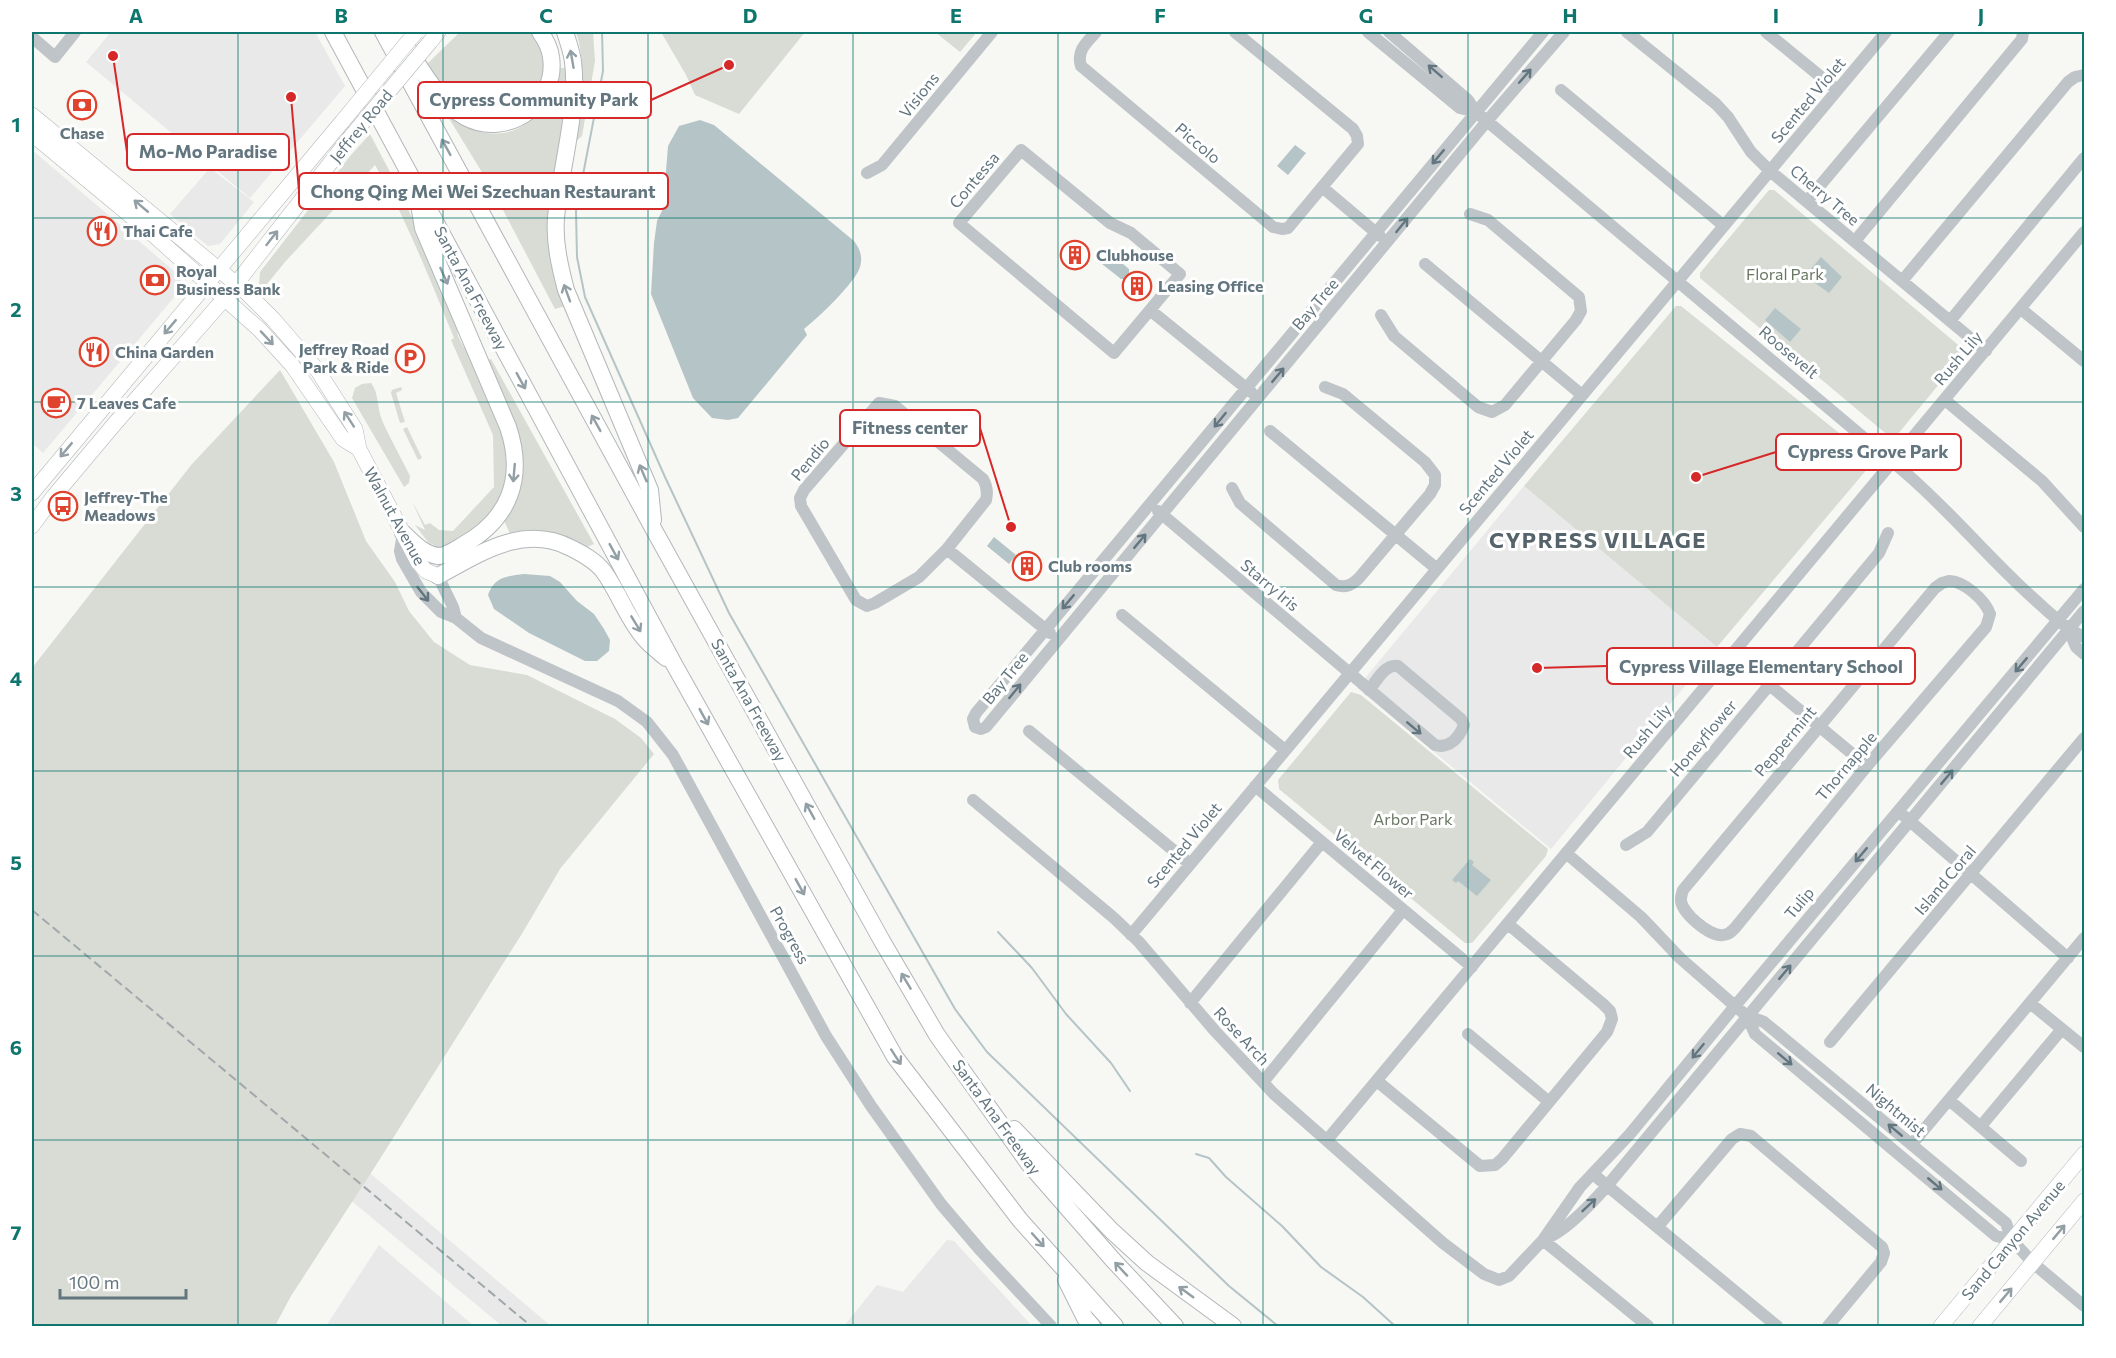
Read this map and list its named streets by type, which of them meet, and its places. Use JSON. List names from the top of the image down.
{
  "streets": {
    "highway": ["Santa Ana Freeway"],
    "main road": ["Jeffrey Road", "Walnut Avenue", "Sand Canyon Avenue"],
    "street": [
      "Visions",
      "Scented Violet",
      "Piccolo",
      "Contessa",
      "Cherry Tree",
      "Bay Tree",
      "Roosevelt",
      "Rush Lily",
      "Pendio",
      "Starry Iris",
      "Honeyflower",
      "Peppermint",
      "Thornapple",
      "Velvet Flower",
      "Island Coral",
      "Tulip",
      "Progress",
      "Rose Arch",
      "Nightmist"
    ]
  },
  "crossings": [
    ["Scented Violet", "Cherry Tree"],
    ["Scented Violet", "Roosevelt"],
    ["Scented Violet", "Starry Iris"],
    ["Scented Violet", "Velvet Flower"],
    ["Scented Violet", "Rose Arch"],
    ["Jeffrey Road", "Walnut Avenue"],
    ["Cherry Tree", "Rush Lily"],
    ["Bay Tree", "Roosevelt"],
    ["Bay Tree", "Starry Iris"],
    ["Roosevelt", "Rush Lily"],
    ["Roosevelt", "Tulip"],
    ["Rush Lily", "Velvet Flower"],
    ["Rush Lily", "Rose Arch"],
    ["Rush Lily", "Nightmist"],
    ["Walnut Avenue", "Progress"],
    ["Peppermint", "Thornapple"],
    ["Tulip", "Rose Arch"],
    ["Tulip", "Nightmist"],
    ["Nightmist", "Sand Canyon Avenue"]
  ],
  "districts": ["CYPRESS VILLAGE"],
  "parks": ["Floral Park", "Arbor Park"],
  "places": {
    "other": [
      "Mo-Mo Paradise",
      "Cypress Community Park",
      "Chong Qing Mei Wei Szechuan Restaurant",
      "Cypress Grove Park",
      "Fitness center",
      "Cypress Village Elementary School"
    ],
    "bank": ["Chase", "Royal Business Bank"],
    "restaurant": ["Thai Cafe", "China Garden"],
    "building": ["Clubhouse", "Leasing Office", "Club rooms"],
    "parking": ["Jeffrey Road Park & Ride"],
    "cafe": ["7 Leaves Cafe"],
    "bus stop": ["Jeffrey-The Meadows"]
  },
  "scale_bar": "100 m",
  "grid": {
    "columns": [
      "A",
      "B",
      "C",
      "D",
      "E",
      "F",
      "G",
      "H",
      "I",
      "J"
    ],
    "rows": [
      "1",
      "2",
      "3",
      "4",
      "5",
      "6",
      "7"
    ]
  }
}
